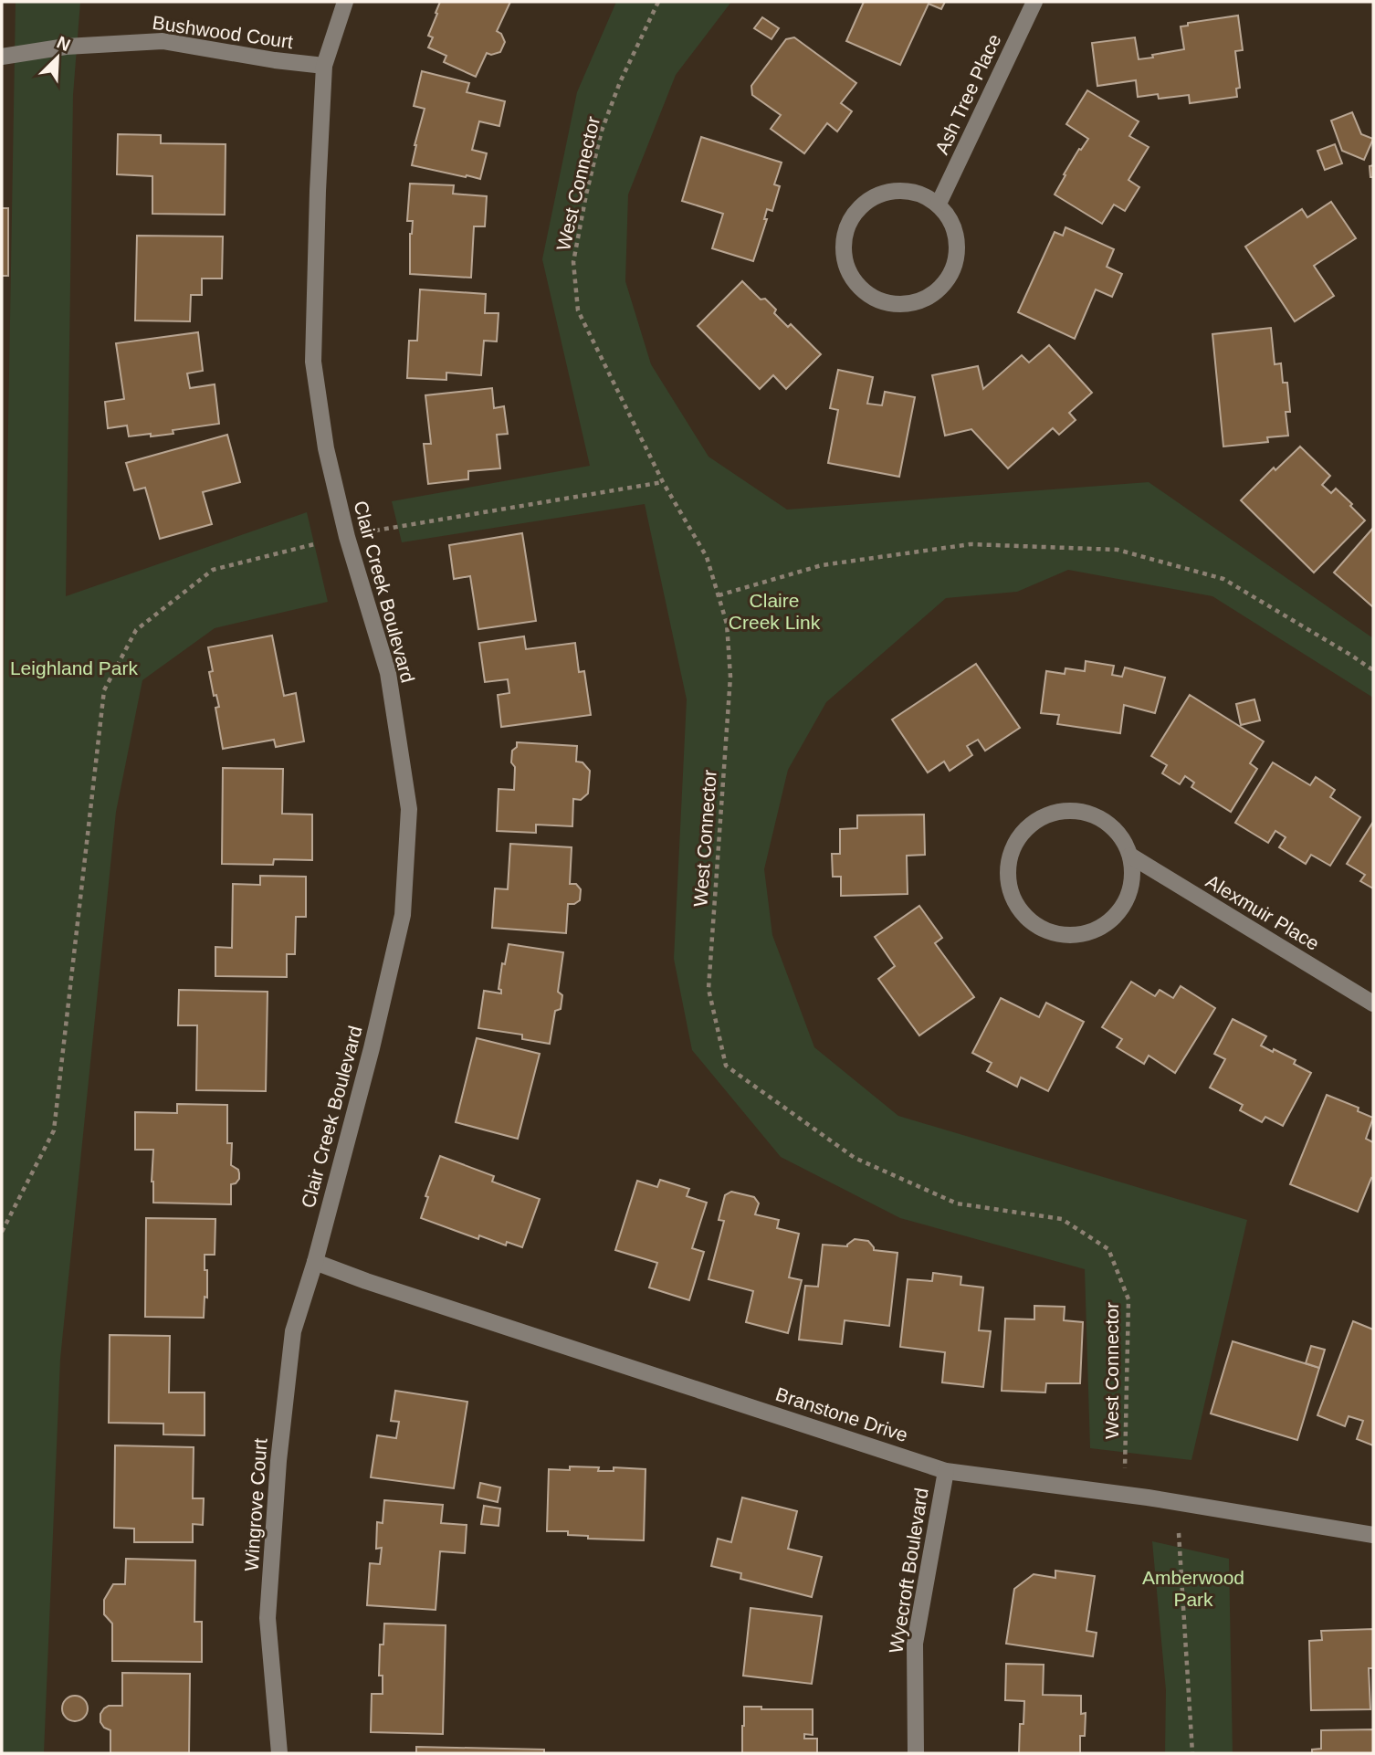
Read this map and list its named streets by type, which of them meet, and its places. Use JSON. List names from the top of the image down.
{
  "streets": {
    "street": [
      "Bushwood Court",
      "Ash Tree Place",
      "Clair Creek Boulevard",
      "Alexmuir Place",
      "Branstone Drive",
      "Wingrove Court",
      "Wyecroft Boulevard"
    ],
    "path": ["West Connector"]
  },
  "crossings": [
    ["Bushwood Court", "Clair Creek Boulevard"],
    ["Clair Creek Boulevard", "Branstone Drive"],
    ["Clair Creek Boulevard", "Wingrove Court"],
    ["Branstone Drive", "Wingrove Court"],
    ["Branstone Drive", "Wyecroft Boulevard"]
  ],
  "parks": ["Claire Creek Link", "Leighland Park", "Amberwood Park"],
  "north": "top right"
}
